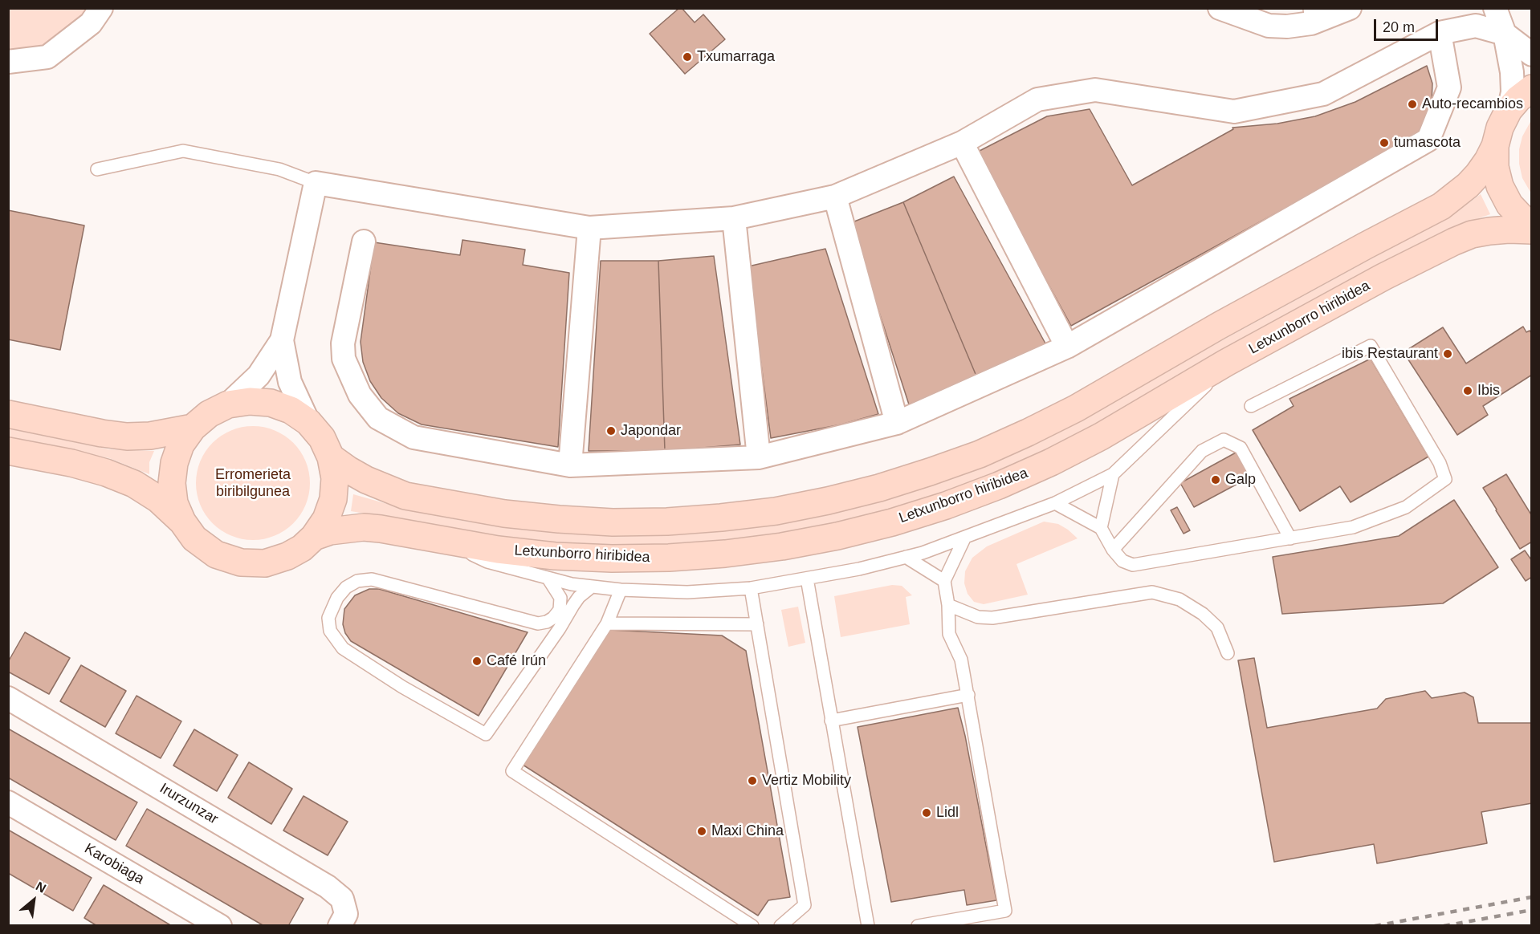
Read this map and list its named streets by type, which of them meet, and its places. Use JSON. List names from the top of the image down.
{
  "streets": {
    "main road": ["Letxunborro hiribidea"],
    "street": ["Irurzunzar", "Karobiaga"]
  },
  "parks": ["Erromerieta biribilgunea"],
  "places": [
    "Txumarraga",
    "Auto-recambios",
    "tumascota",
    "ibis Restaurant",
    "Ibis",
    "Japondar",
    "Galp",
    "Café Irún",
    "Vertiz Mobility",
    "Lidl",
    "Maxi China"
  ],
  "scale_bar": "20 m",
  "north": "top right"
}
